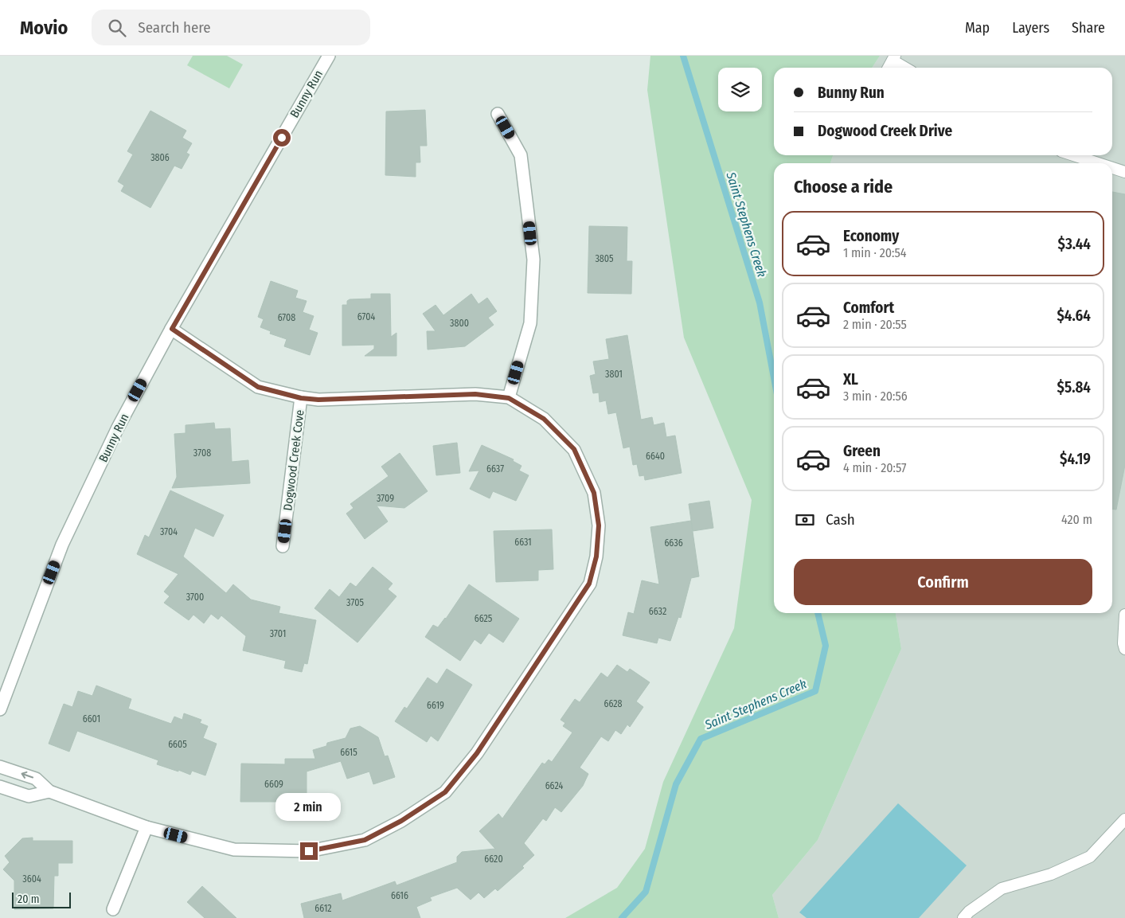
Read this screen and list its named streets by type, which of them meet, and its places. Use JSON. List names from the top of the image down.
{
  "streets": {
    "street": ["Bunny Run", "Dogwood Creek Cove"]
  },
  "water": ["Saint Stephens Creek"],
  "house_numbers": [
    "3806",
    "3805",
    "6704",
    "6708",
    "3800",
    "3801",
    "3708",
    "6640",
    "6637",
    "3709",
    "3704",
    "6631",
    "6636",
    "3700",
    "3705",
    "6632",
    "6625",
    "3701",
    "6628",
    "6619",
    "6601",
    "6605",
    "6615",
    "6609",
    "6624",
    "6620",
    "3604",
    "6616",
    "6612"
  ],
  "scale_bar": "20 m",
  "page": {
    "header": "Movio",
    "search": "Search here",
    "nav": ["Map", "Layers", "Share"],
    "banner": ["Bunny Run", "Dogwood Creek Drive"],
    "heading": "Choose a ride",
    "list": [
      {
        "name": "Economy",
        "note": "1 min · 20:54",
        "value": "$3.44"
      },
      {
        "name": "Comfort",
        "note": "2 min · 20:55",
        "value": "$4.64"
      },
      {
        "name": "XL",
        "note": "3 min · 20:56",
        "value": "$5.84"
      },
      {
        "name": "Green",
        "note": "4 min · 20:57",
        "value": "$4.19"
      }
    ],
    "pay": ["Cash", "420 m"],
    "buttons": "Confirm",
    "bubble": "2 min",
    "scale": "20 m"
  }
}
